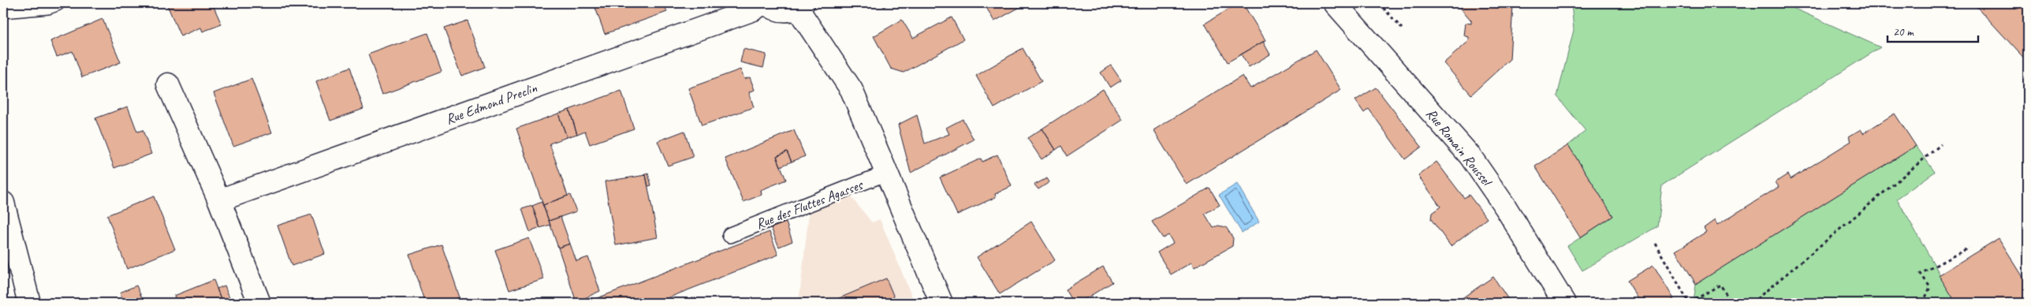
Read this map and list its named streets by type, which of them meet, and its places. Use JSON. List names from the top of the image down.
{
  "streets": {
    "street": ["Rue Edmond Preclin", "Rue Romain Roussel"],
    "lane": ["Rue des Fluttes Agasses"]
  },
  "scale_bar": "20 m"
}
